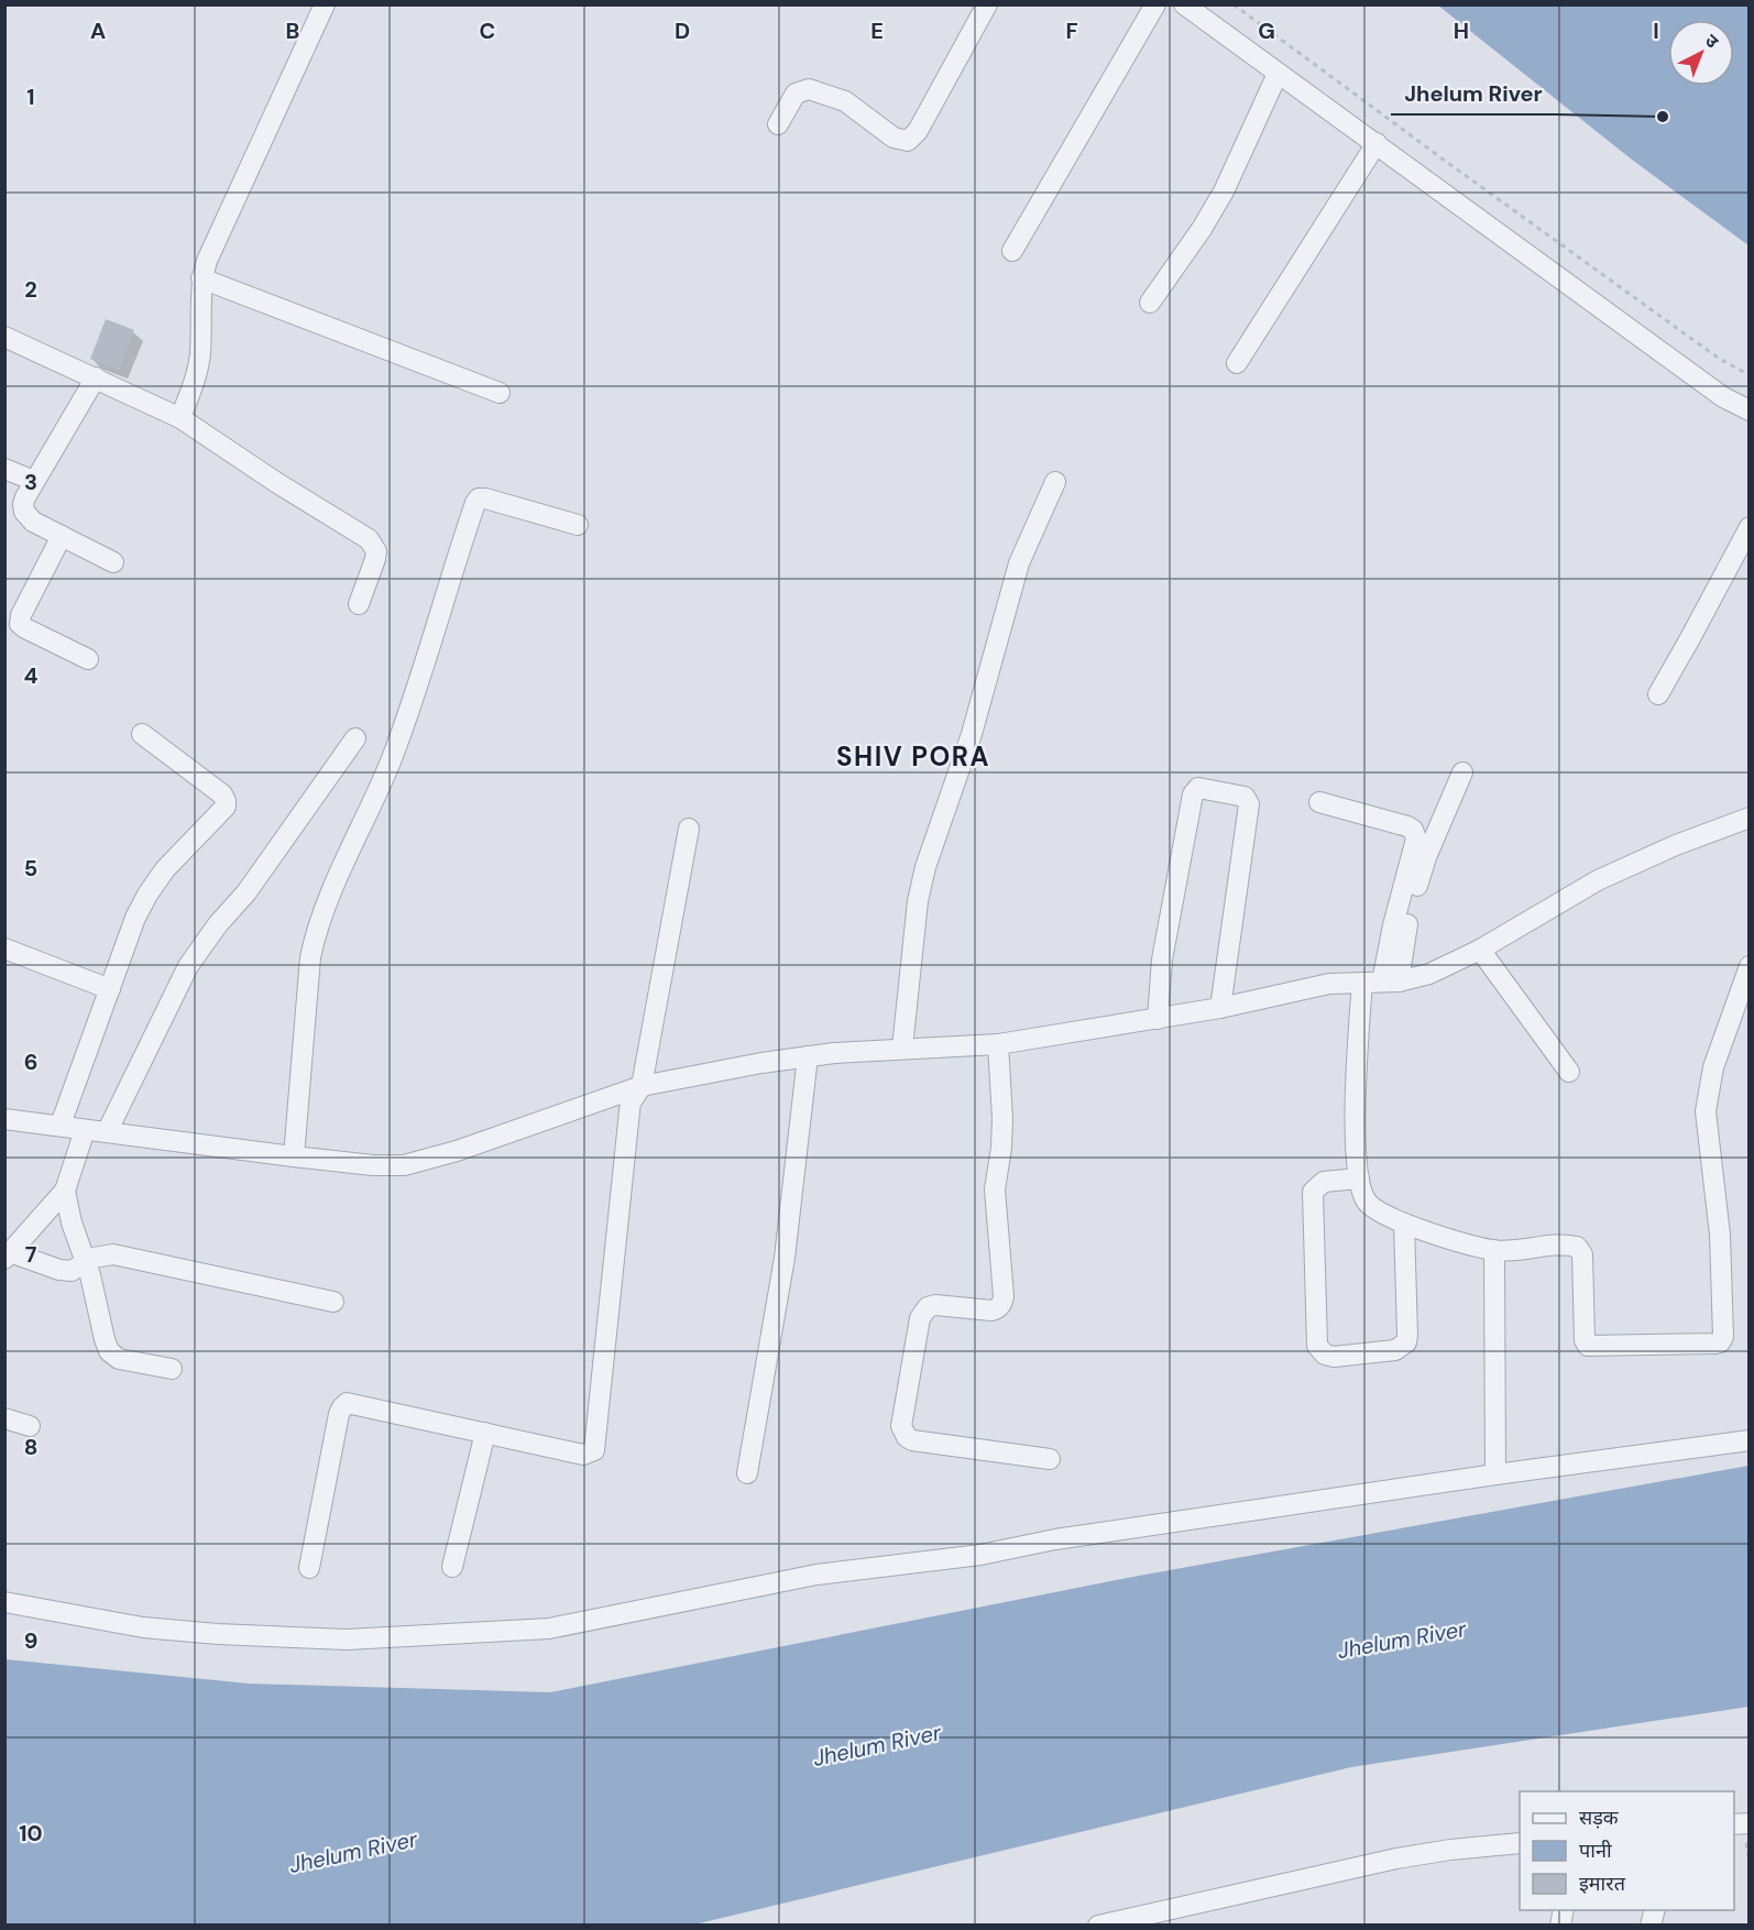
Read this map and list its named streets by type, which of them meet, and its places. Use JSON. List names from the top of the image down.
{
  "districts": ["SHIV PORA"],
  "water": ["Jhelum River"],
  "places": ["Jhelum River"],
  "legend": ["सड़क", "पानी", "इमारत"],
  "north": "top right",
  "grid": {
    "columns": [
      "A",
      "B",
      "C",
      "D",
      "E",
      "F",
      "G",
      "H",
      "I"
    ],
    "rows": [
      "1",
      "2",
      "3",
      "4",
      "5",
      "6",
      "7",
      "8",
      "9",
      "10"
    ]
  }
}
